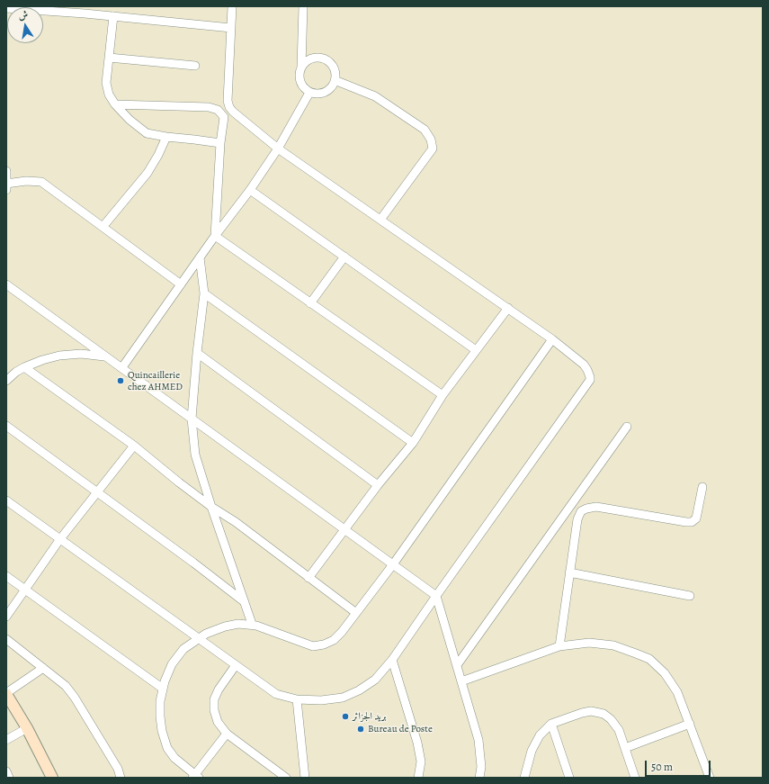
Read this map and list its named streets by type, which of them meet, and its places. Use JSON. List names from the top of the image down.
{
  "places": ["Quincaillerie chez AHMED", "بريد الجزائر", "Bureau de Poste"],
  "scale_bar": "50 m",
  "north": "top"
}
